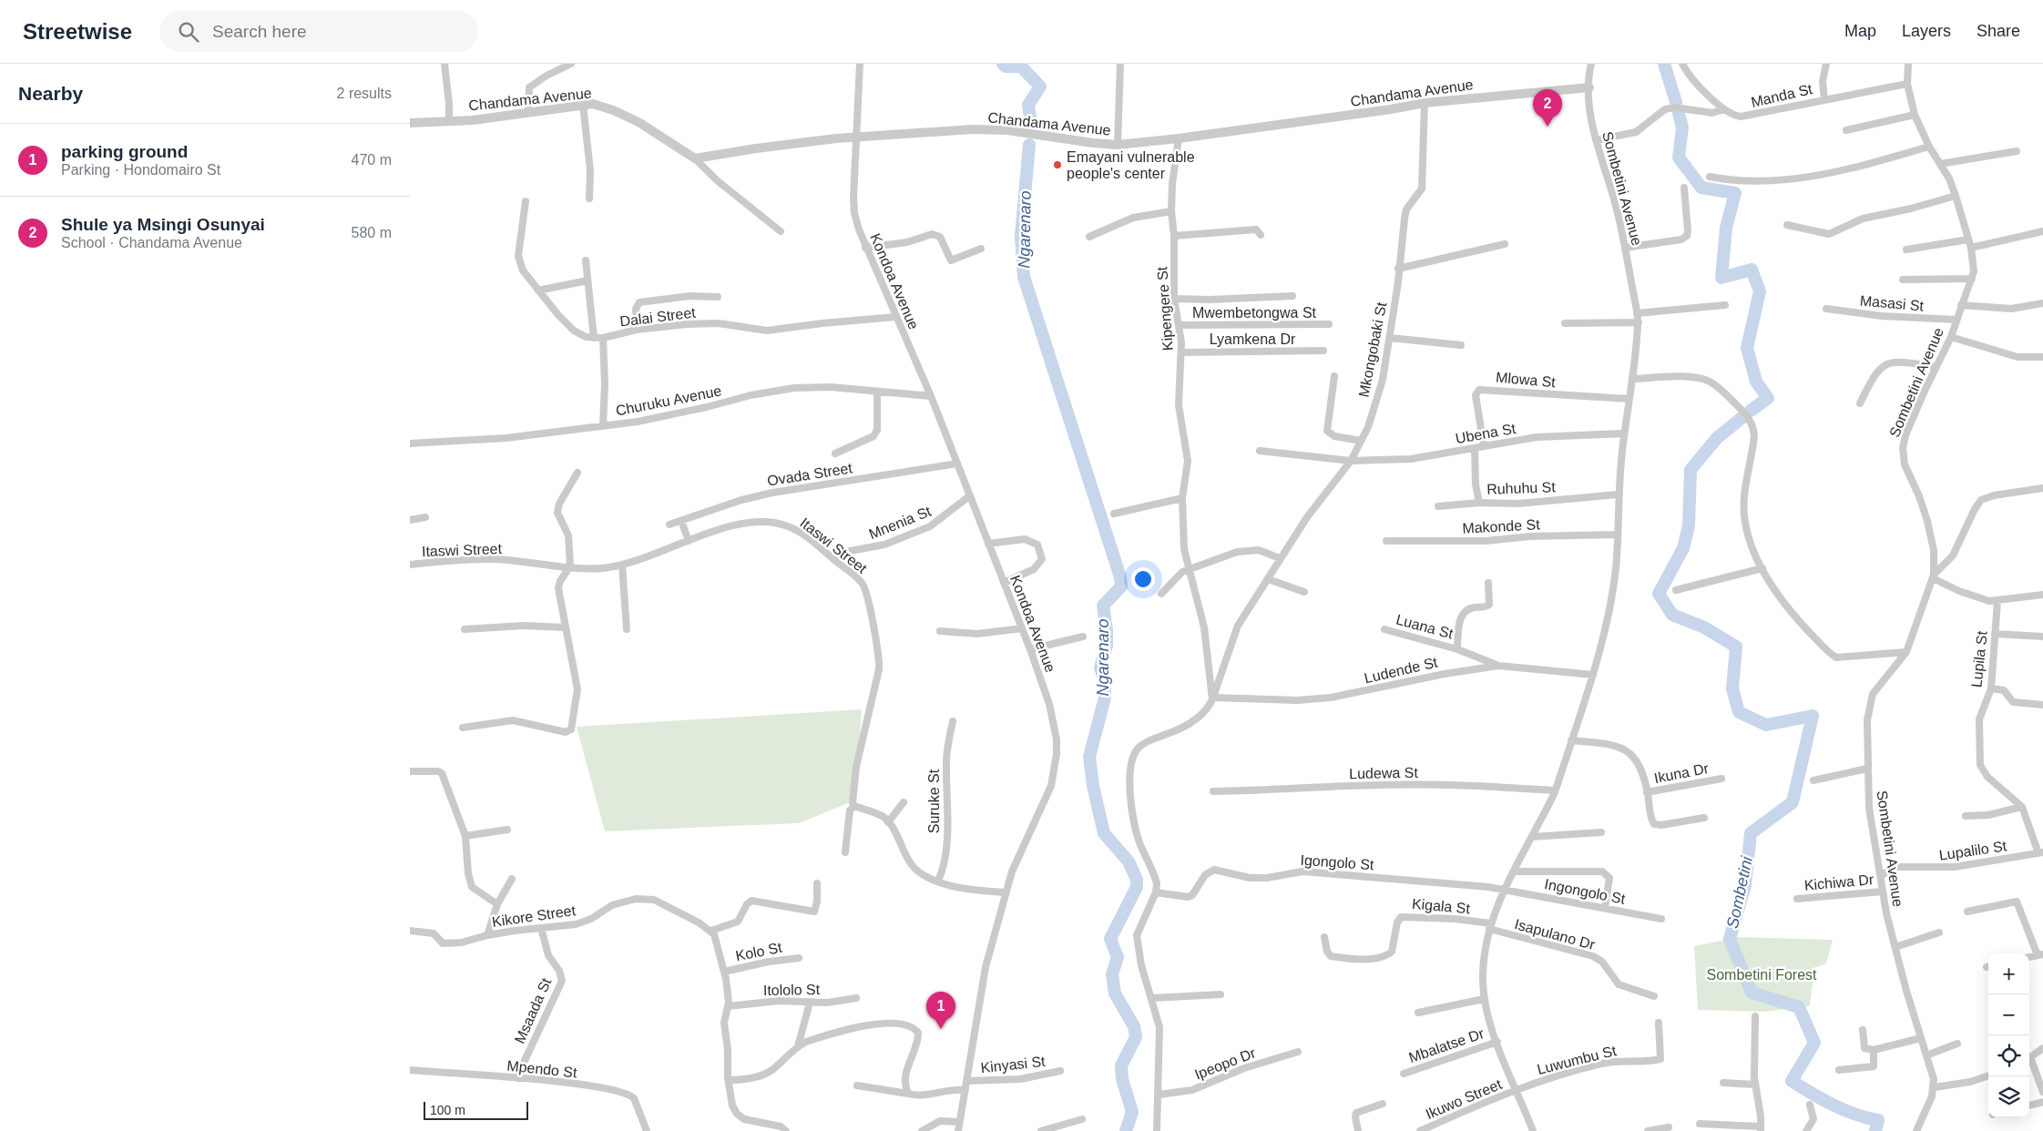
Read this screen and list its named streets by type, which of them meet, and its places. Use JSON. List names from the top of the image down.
{
  "streets": {
    "street": [
      "Chandama Avenue",
      "Manda St",
      "Sombetini Avenue",
      "Kondoa Avenue",
      "Masasi St",
      "Kipengere St",
      "Mwembetongwa St",
      "Dalai Street",
      "Lyamkena Dr",
      "Mkongobaki St",
      "Mlowa St",
      "Churuku Avenue",
      "Ubena St",
      "Ovada Street",
      "Ruhuhu St",
      "Mnenia St",
      "Makonde St",
      "Itaswi Street",
      "Luana St",
      "Lupila St",
      "Ludende St",
      "Ludewa St",
      "Ikuna Dr",
      "Suruke St",
      "Lupalilo St",
      "Igongolo St",
      "Kichiwa Dr",
      "Ingongolo St",
      "Kigala St",
      "Kikore Street",
      "Isapulano Dr",
      "Kolo St",
      "Itololo St",
      "Msaada St",
      "Mbalatse Dr",
      "Luwumbu St",
      "Ipeopo Dr",
      "Kinyasi St",
      "Mpendo St",
      "Ikuwo Street"
    ]
  },
  "crossings": [
    ["Chandama Avenue", "Sombetini Avenue"],
    ["Chandama Avenue", "Kondoa Avenue"],
    ["Chandama Avenue", "Kipengere St"],
    ["Chandama Avenue", "Mkongobaki St"],
    ["Manda St", "Sombetini Avenue"],
    ["Sombetini Avenue", "Masasi St"],
    ["Sombetini Avenue", "Mlowa St"],
    ["Sombetini Avenue", "Ubena St"],
    ["Sombetini Avenue", "Ruhuhu St"],
    ["Sombetini Avenue", "Makonde St"],
    ["Sombetini Avenue", "Ludende St"],
    ["Sombetini Avenue", "Ludewa St"],
    ["Sombetini Avenue", "Lupalilo St"],
    ["Sombetini Avenue", "Igongolo St"],
    ["Sombetini Avenue", "Kichiwa Dr"],
    ["Sombetini Avenue", "Ingongolo St"],
    ["Sombetini Avenue", "Kigala St"],
    ["Sombetini Avenue", "Isapulano Dr"],
    ["Sombetini Avenue", "Mbalatse Dr"],
    ["Sombetini Avenue", "Luwumbu St"],
    ["Sombetini Avenue", "Ikuwo Street"],
    ["Kondoa Avenue", "Dalai Street"],
    ["Kondoa Avenue", "Churuku Avenue"],
    ["Kondoa Avenue", "Ovada Street"],
    ["Kondoa Avenue", "Mnenia St"],
    ["Kondoa Avenue", "Kinyasi St"],
    ["Kipengere St", "Mwembetongwa St"],
    ["Kipengere St", "Lyamkena Dr"],
    ["Kipengere St", "Mkongobaki St"],
    ["Kipengere St", "Ludende St"],
    ["Mkongobaki St", "Ubena St"],
    ["Mkongobaki St", "Ludende St"],
    ["Mkongobaki St", "Igongolo St"],
    ["Mlowa St", "Ubena St"],
    ["Ubena St", "Ruhuhu St"],
    ["Mnenia St", "Itaswi Street"],
    ["Luana St", "Ludende St"],
    ["Igongolo St", "Ingongolo St"],
    ["Kigala St", "Isapulano Dr"],
    ["Kikore Street", "Msaada St"],
    ["Msaada St", "Mpendo St"],
    ["Luwumbu St", "Ikuwo Street"]
  ],
  "water": ["Ngarenaro", "Sombetini"],
  "parks": ["Sombetini Forest"],
  "places": ["Emayani vulnerable people's center"],
  "scale_bar": "100 m",
  "page": {
    "header": "Streetwise",
    "search": "Search here",
    "nav": ["Map", "Layers", "Share"],
    "heading": ["Nearby", "2 results"],
    "pins": ["2", "1"],
    "list": [
      {
        "mark": "1",
        "name": "parking ground",
        "note": "Parking · Hondomairo St",
        "value": "470 m"
      },
      {
        "mark": "2",
        "name": "Shule ya Msingi Osunyai",
        "note": "School · Chandama Avenue",
        "value": "580 m"
      }
    ],
    "map_buttons": ["+", "−"],
    "scale": "100 m"
  }
}
